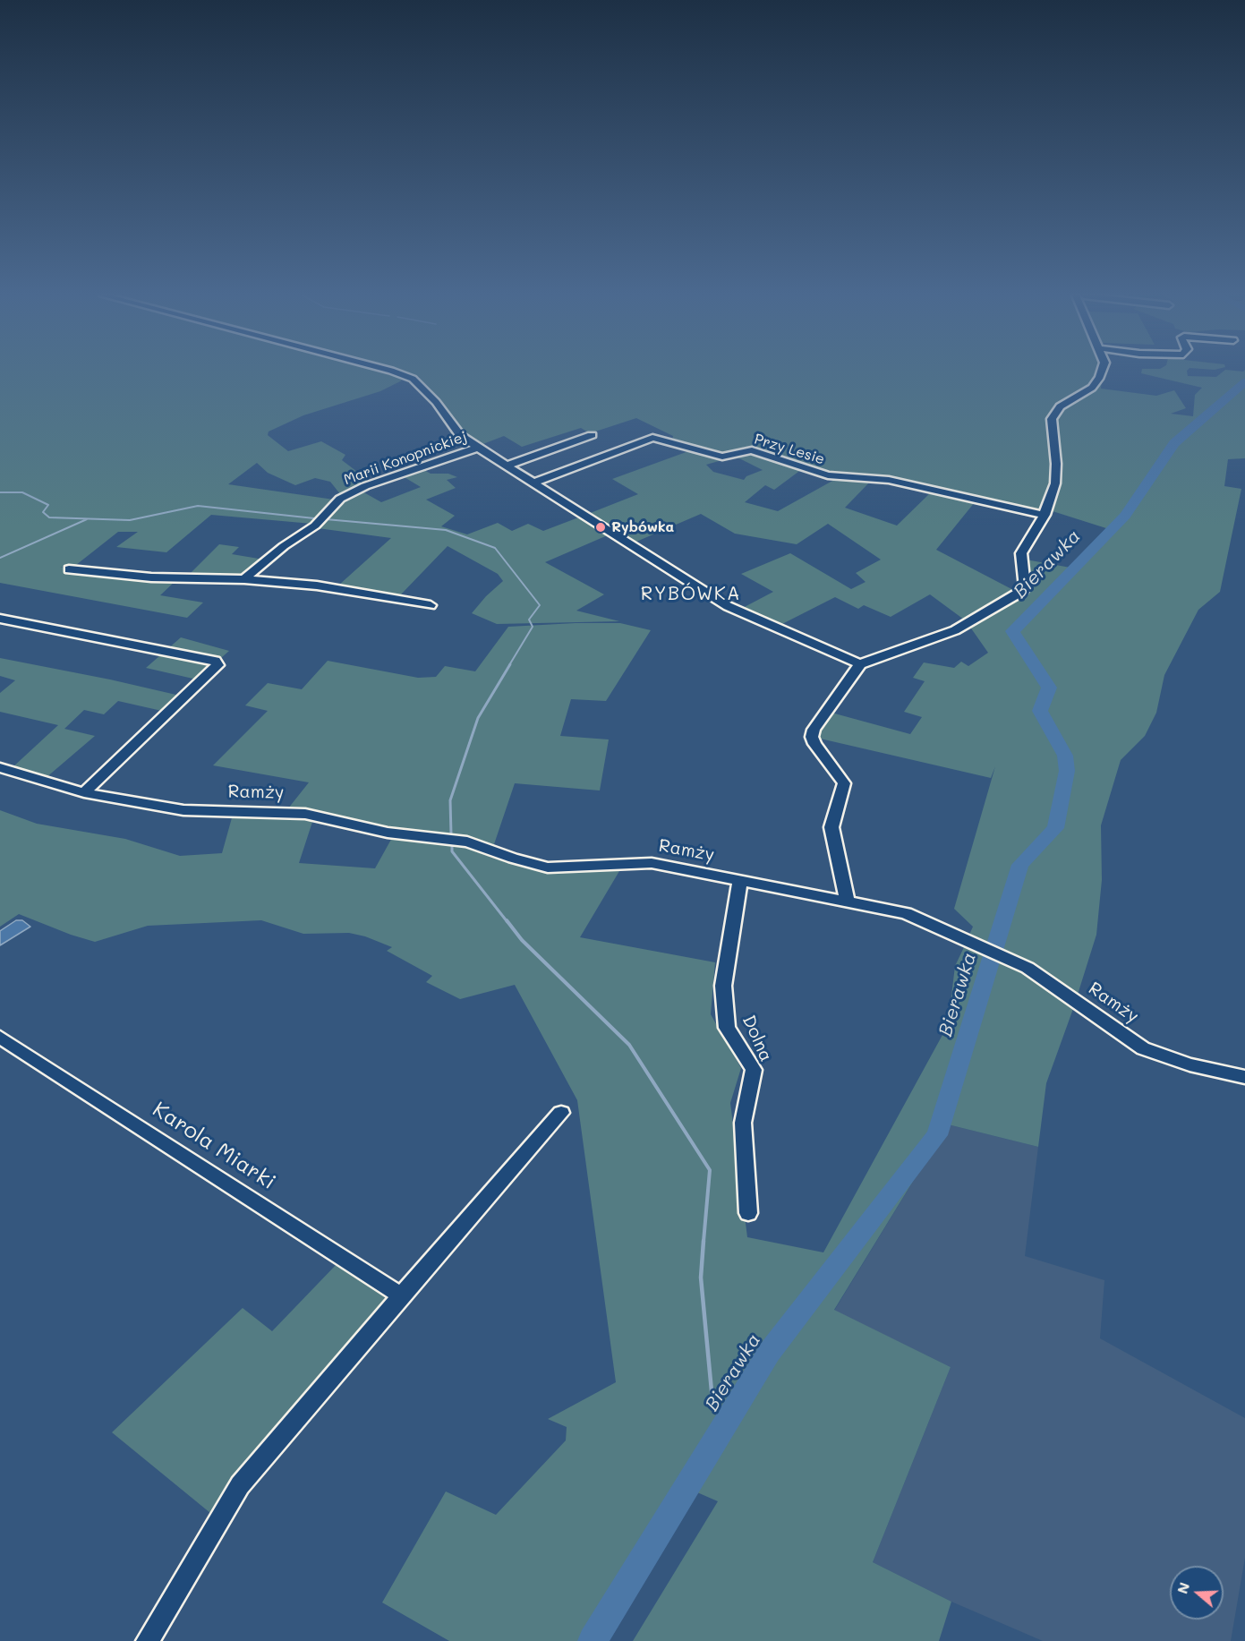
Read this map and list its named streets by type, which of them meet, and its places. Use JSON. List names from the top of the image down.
{
  "streets": {
    "street": [
      "Przy Lesie",
      "Marii Konopnickiej",
      "Ramży",
      "Dolna",
      "Karola Miarki"
    ]
  },
  "crossings": [
    ["Ramży", "Dolna"]
  ],
  "districts": ["RYBÓWKA"],
  "water": ["Bierawka"],
  "places": ["Rybówka"],
  "north": "left"
}
